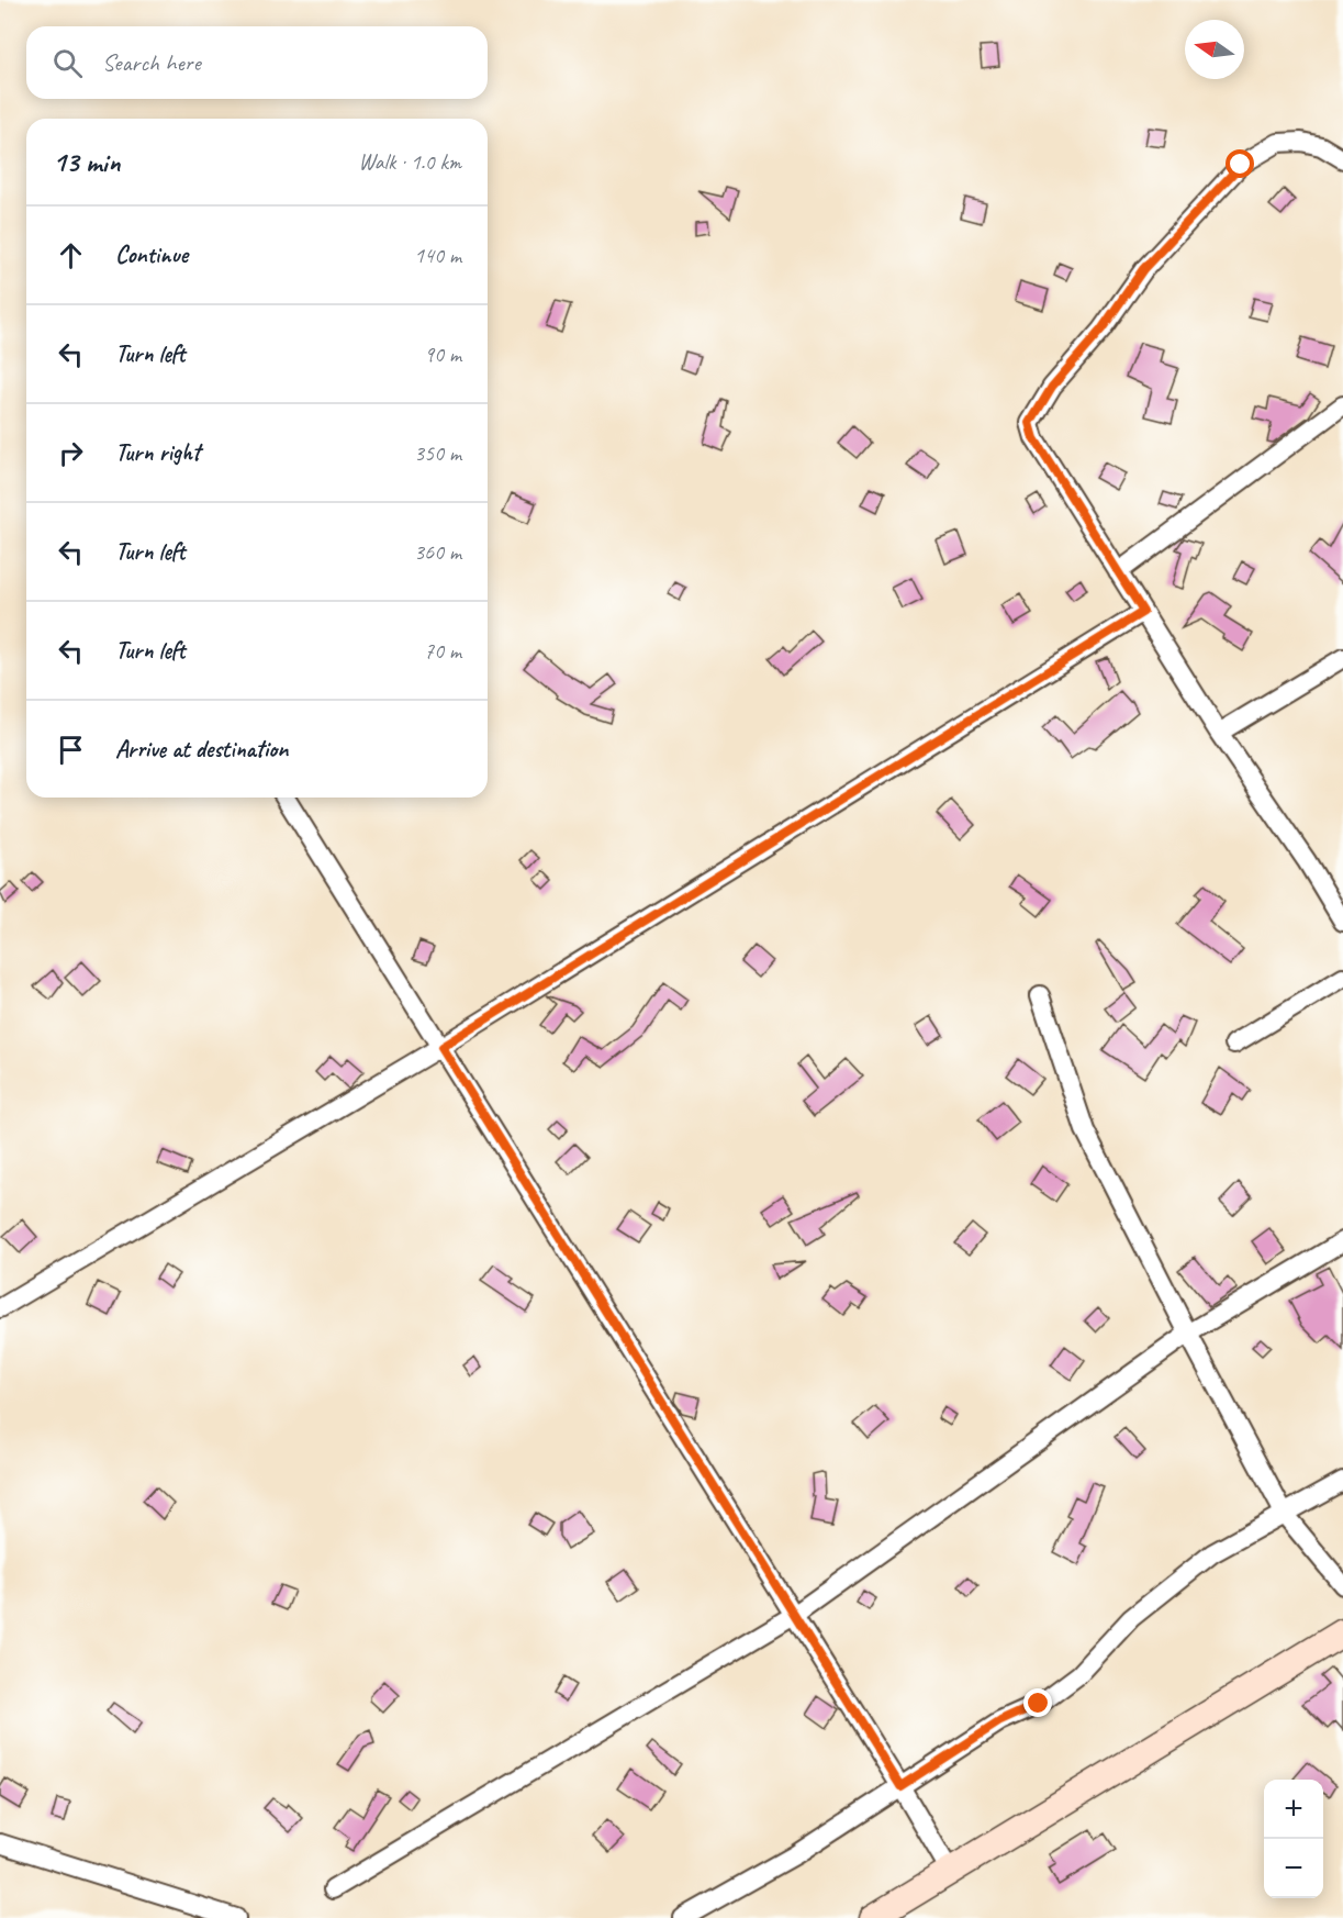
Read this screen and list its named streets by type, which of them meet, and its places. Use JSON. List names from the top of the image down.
{
  "north": "left",
  "page": {
    "search": "Search here",
    "heading": ["13 min", "Walk · 1.0 km"],
    "list": [
      ["Continue", "140 m"],
      ["Turn left", "90 m"],
      ["Turn right", "350 m"],
      ["Turn left", "360 m"],
      ["Turn left", "70 m"],
      "Arrive at destination"
    ],
    "map_buttons": ["+", "−"]
  }
}
